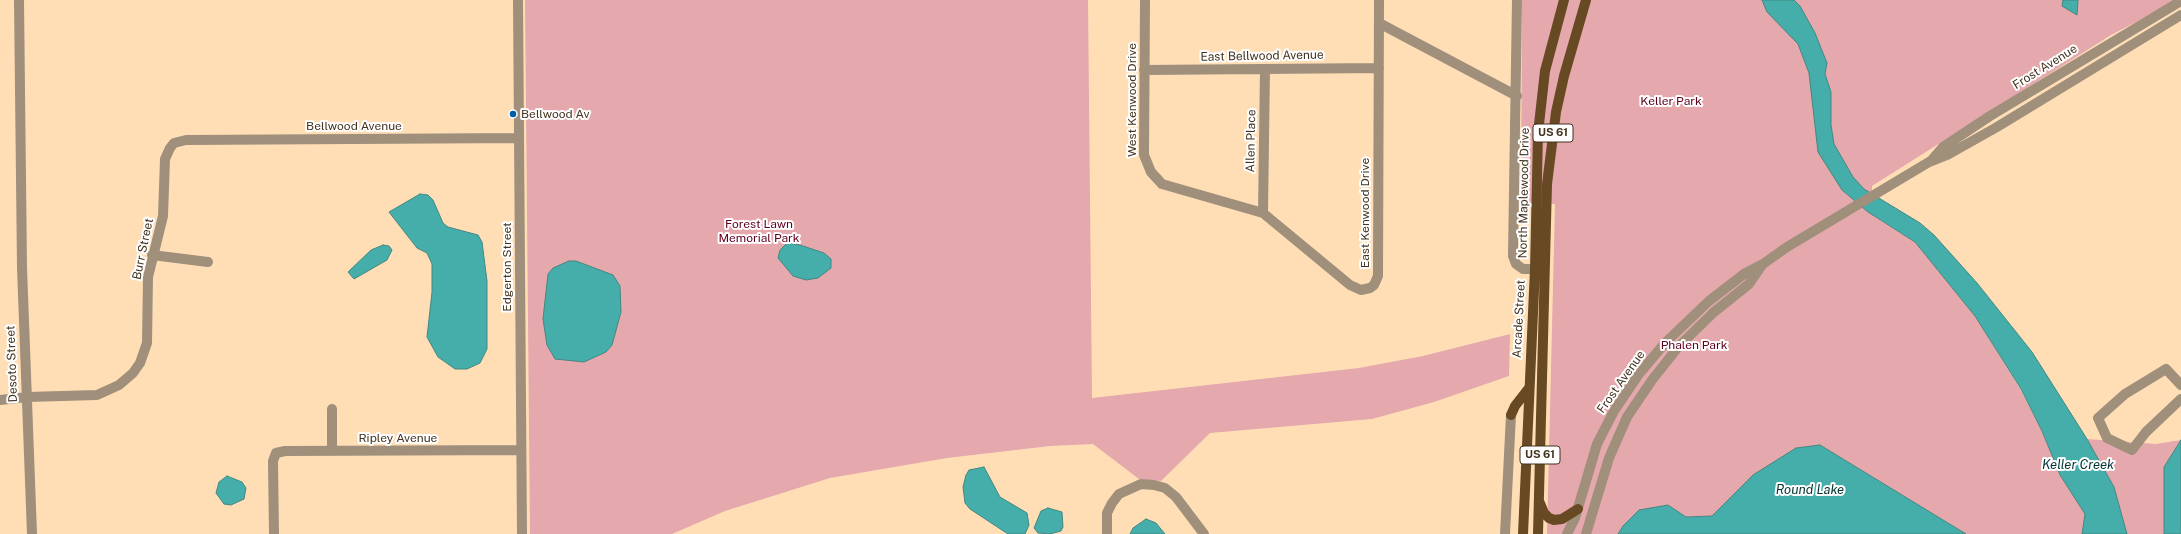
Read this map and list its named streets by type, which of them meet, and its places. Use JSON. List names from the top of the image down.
{
  "streets": {
    "main road": ["US 61", "North Maplewood Drive", "Arcade Street"],
    "street": [
      "East Bellwood Avenue",
      "Frost Avenue",
      "West Kenwood Drive",
      "Bellwood Avenue",
      "Allen Place",
      "East Kenwood Drive",
      "Burr Street",
      "Edgerton Street",
      "Desoto Street",
      "Ripley Avenue"
    ]
  },
  "crossings": [
    ["East Bellwood Avenue", "West Kenwood Drive"],
    ["East Bellwood Avenue", "Allen Place"],
    ["East Bellwood Avenue", "East Kenwood Drive"],
    ["West Kenwood Drive", "Allen Place"],
    ["West Kenwood Drive", "East Kenwood Drive"],
    ["Bellwood Avenue", "Burr Street"],
    ["Bellwood Avenue", "Edgerton Street"],
    ["Allen Place", "East Kenwood Drive"],
    ["North Maplewood Drive", "Arcade Street"],
    ["Burr Street", "Desoto Street"],
    ["Edgerton Street", "Ripley Avenue"]
  ],
  "water": ["Keller Creek", "Round Lake"],
  "parks": ["Keller Park", "Forest Lawn Memorial Park", "Phalen Park"],
  "places": ["Bellwood Av"]
}
